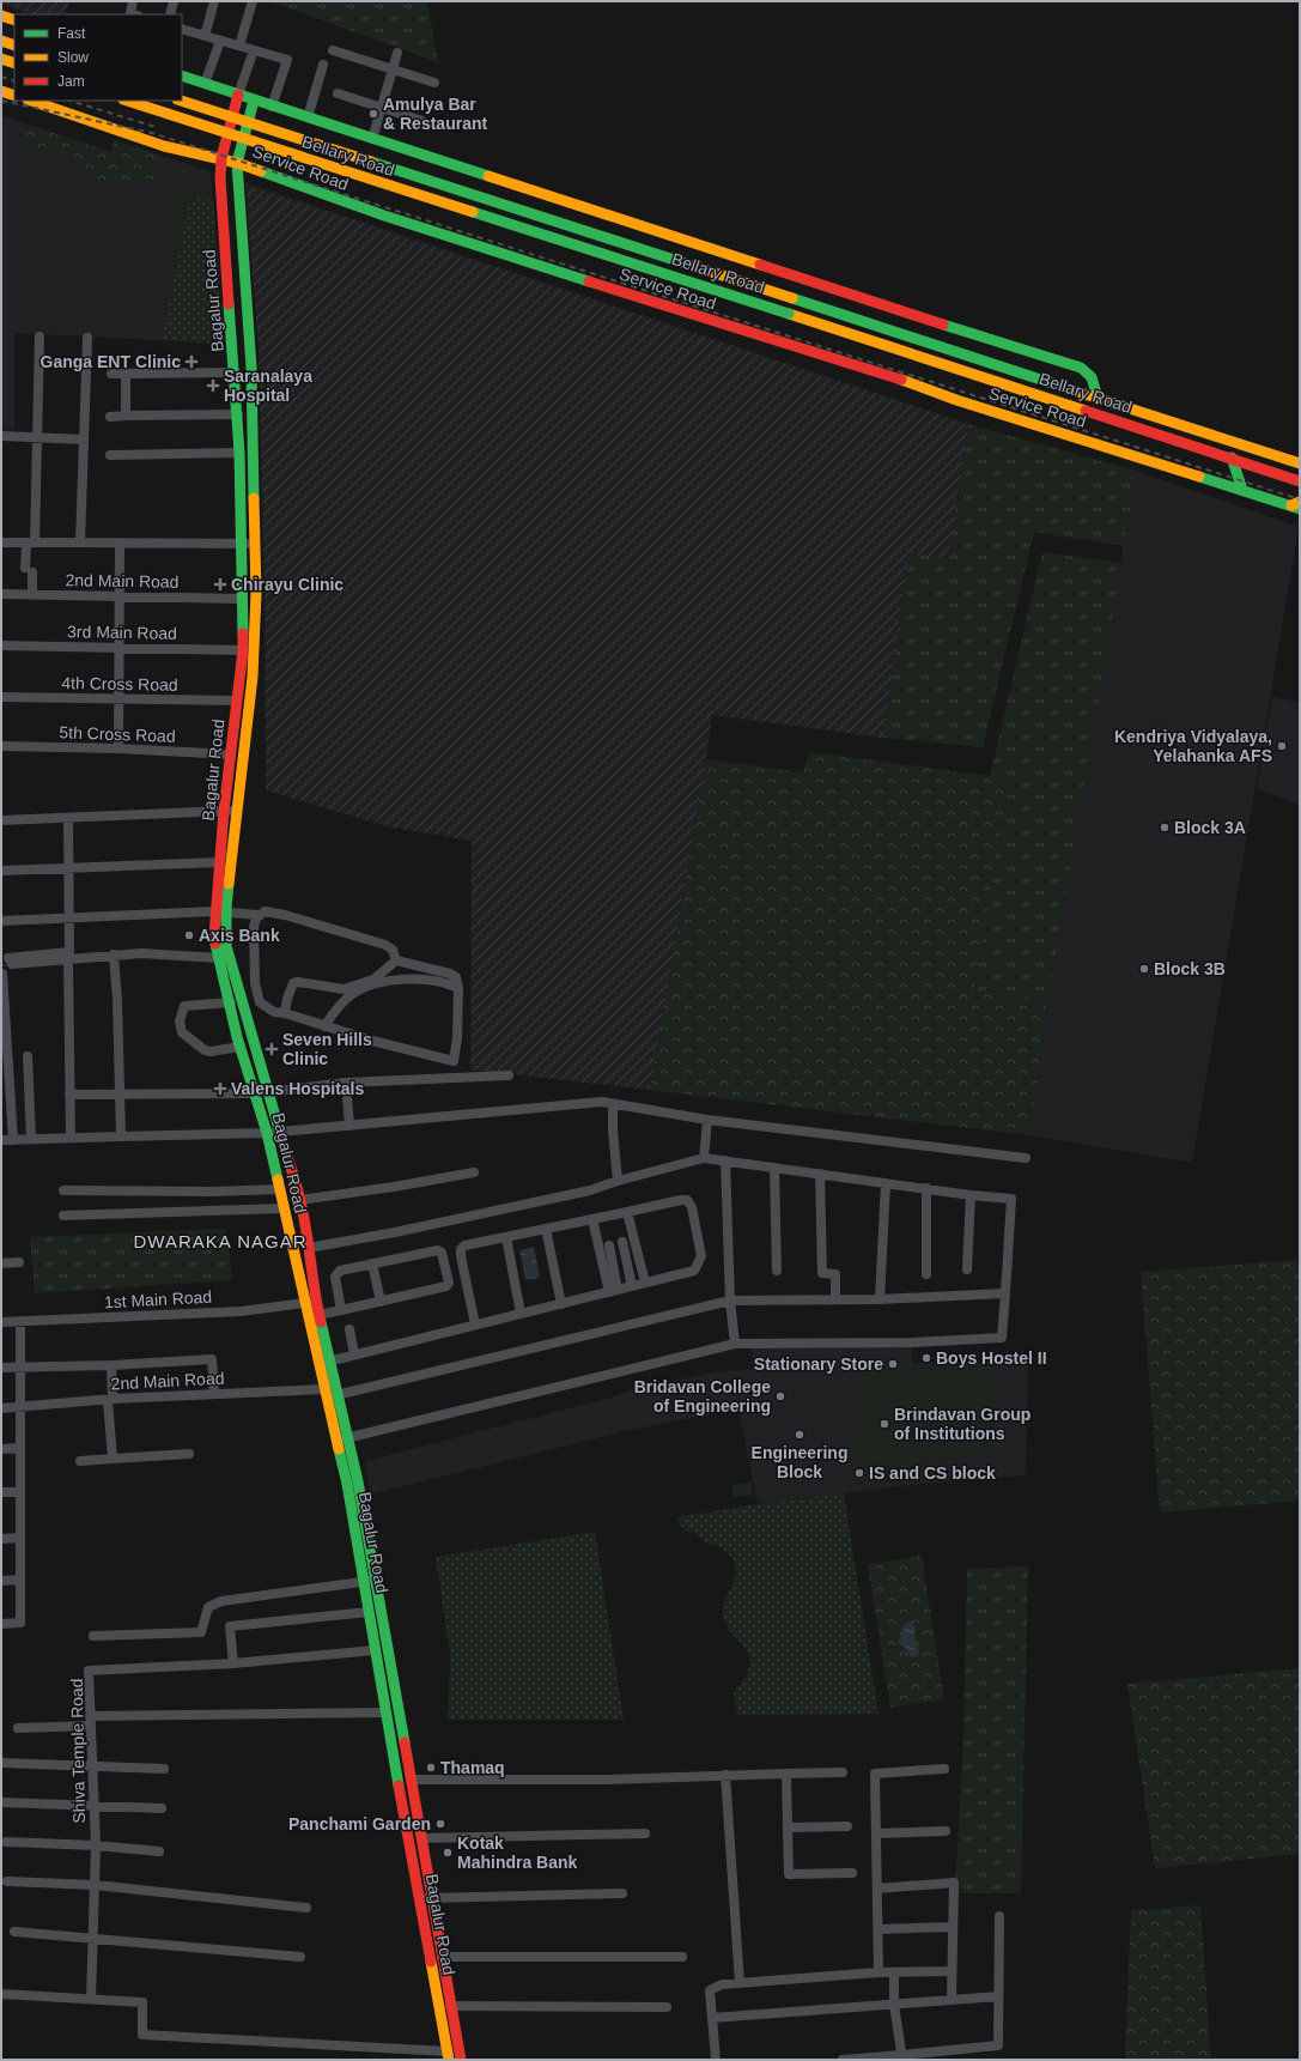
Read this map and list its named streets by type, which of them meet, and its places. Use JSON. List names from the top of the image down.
{
  "streets": {
    "main road": ["Bellary Road", "Service Road", "Bagalur Road"],
    "street": [
      "2nd Main Road",
      "3rd Main Road",
      "4th Cross Road",
      "5th Cross Road",
      "1st Main Road",
      "Shiva Temple Road"
    ]
  },
  "crossings": [
    ["Service Road", "Bagalur Road"],
    ["Bagalur Road", "2nd Main Road"],
    ["Bagalur Road", "3rd Main Road"],
    ["Bagalur Road", "4th Cross Road"],
    ["Bagalur Road", "5th Cross Road"],
    ["Bagalur Road", "1st Main Road"],
    ["Bagalur Road", "Shiva Temple Road"]
  ],
  "districts": ["DWARAKA NAGAR"],
  "places": {
    "other": [
      "Amulya Bar & Restaurant",
      "Kendriya Vidyalaya, Yelahanka AFS",
      "Block 3A",
      "Axis Bank",
      "Block 3B",
      "Boys Hostel II",
      "Stationary Store",
      "Bridavan College of Engineering",
      "Brindavan Group of Institutions",
      "Engineering Block",
      "IS and CS block",
      "Thamaq",
      "Panchami Garden",
      "Kotak Mahindra Bank"
    ],
    "health": [
      "Ganga ENT Clinic",
      "Saranalaya Hospital",
      "Chirayu Clinic",
      "Seven Hills Clinic",
      "Valens Hospitals"
    ]
  },
  "legend": ["Fast", "Slow", "Jam"]
}
